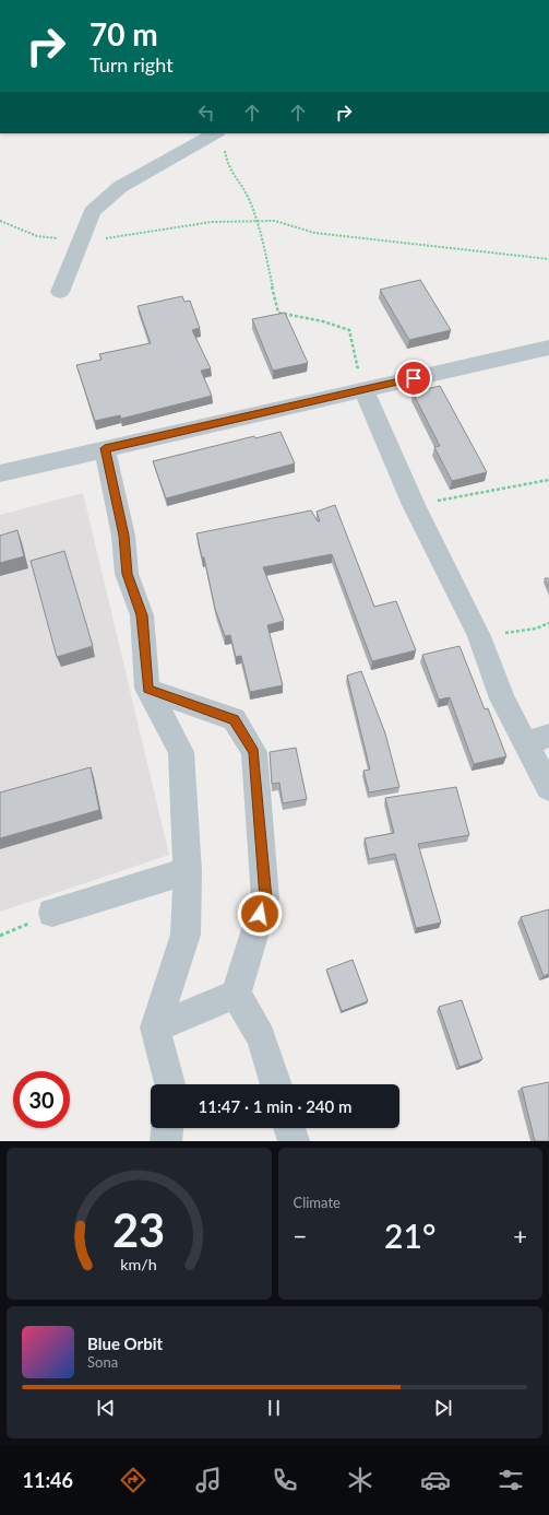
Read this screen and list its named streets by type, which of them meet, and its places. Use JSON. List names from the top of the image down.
{
  "page": {
    "turn": ["70 m", "Turn right"],
    "limit": "30",
    "trip": "11:47 · 1 min · 240 m",
    "tile": "Climate",
    "heat": ["−", "21°", "+"],
    "song": ["Blue Orbit", "Sona"],
    "tabs": "11:46",
    "gauge": ["23", "km/h"]
  }
}
